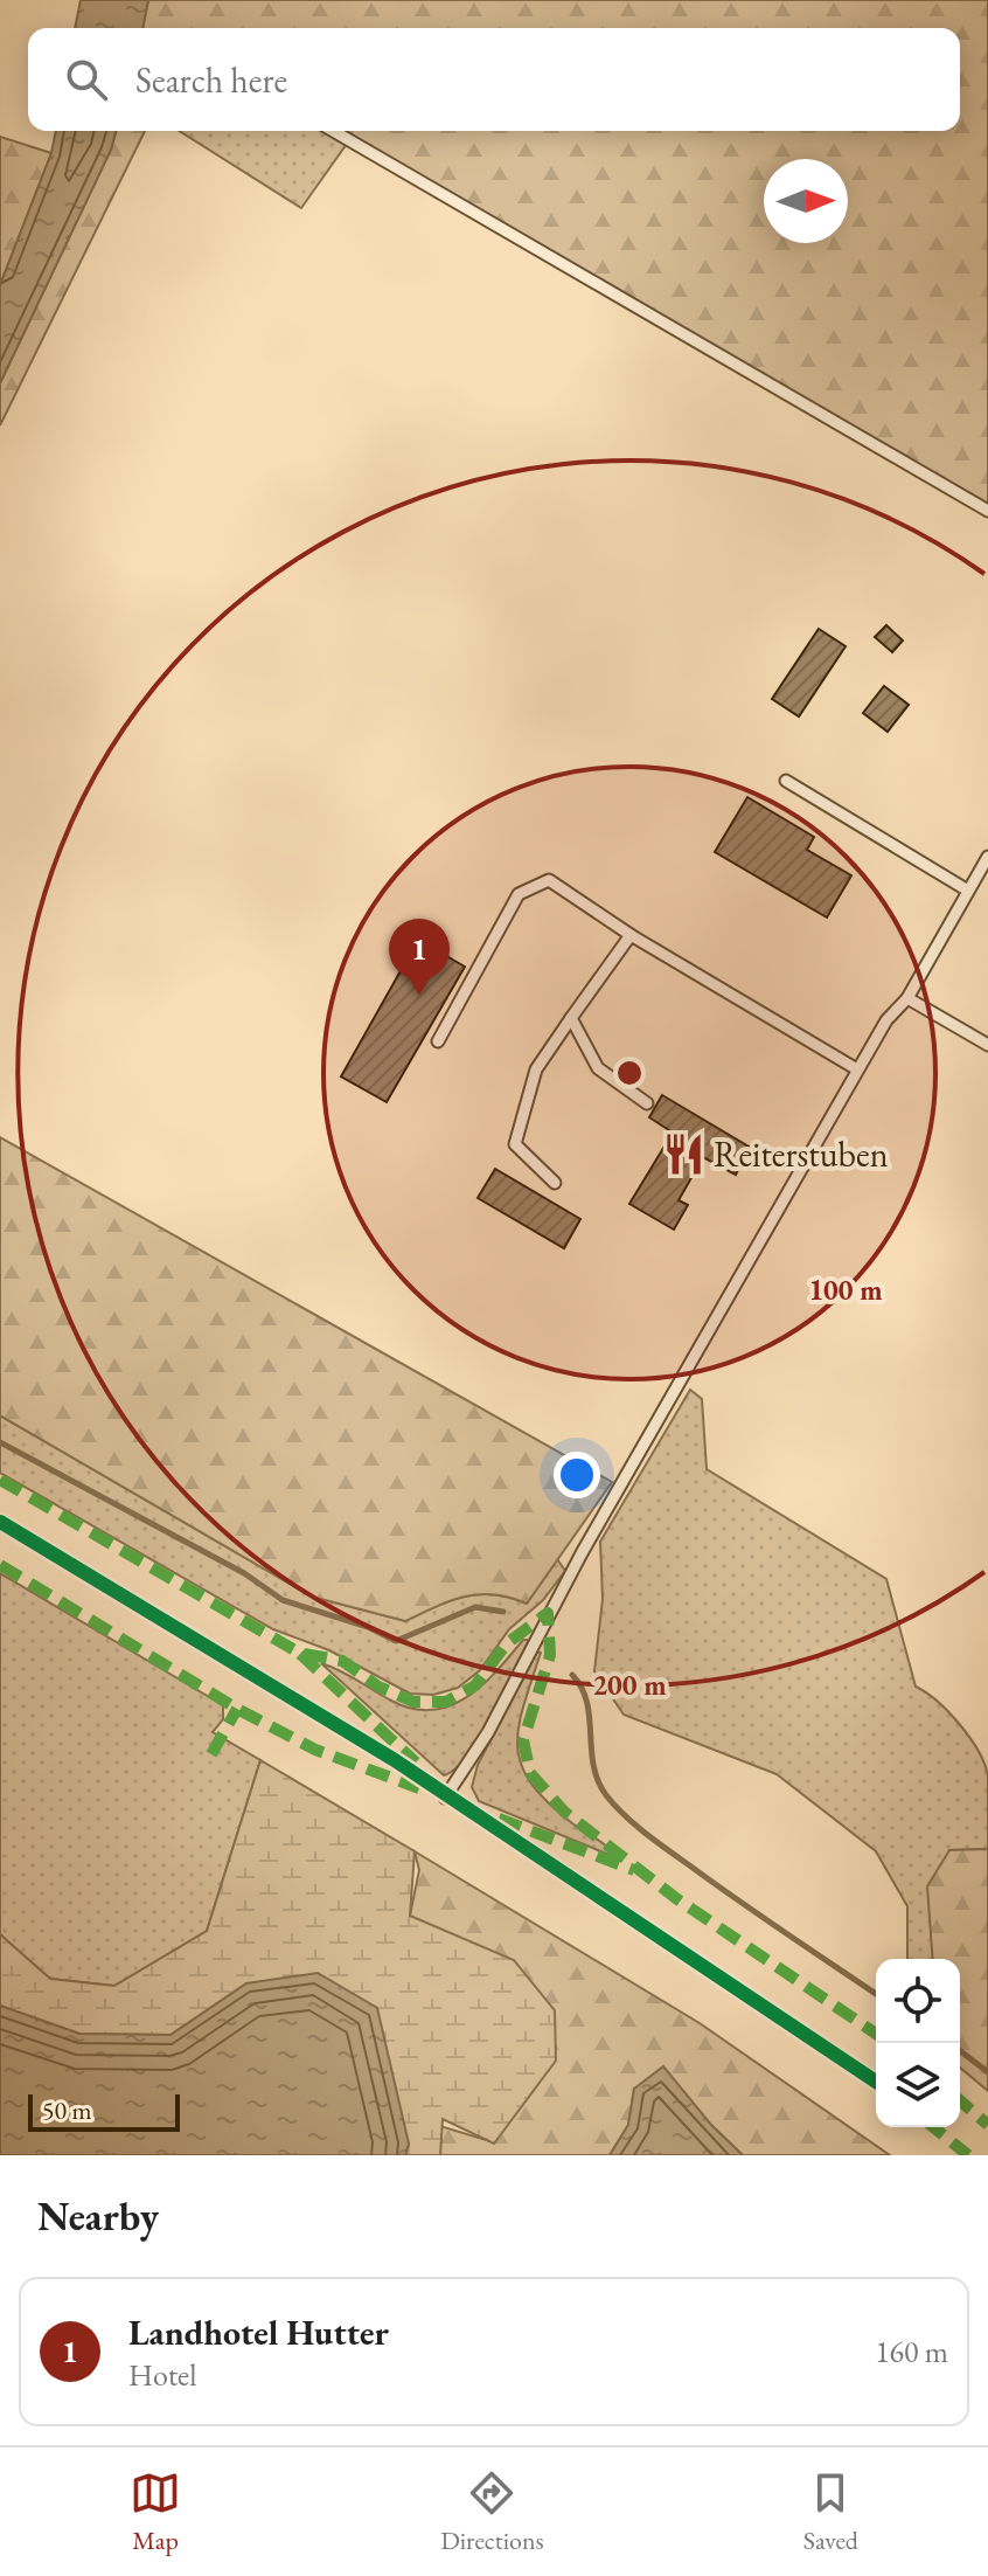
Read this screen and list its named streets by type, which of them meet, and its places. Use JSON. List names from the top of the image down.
{
  "places": {
    "restaurant": ["Reiterstuben"]
  },
  "scale_bar": "50 m",
  "north": "right",
  "page": {
    "search": "Search here",
    "pins": "1",
    "scale": "50 m",
    "heading": "Nearby",
    "list": [
      {
        "mark": "1",
        "name": "Landhotel Hutter",
        "note": "Hotel",
        "value": "160 m"
      }
    ],
    "nav": ["Map", "Directions", "Saved"]
  },
  "rings": ["100 m", "200 m"]
}
